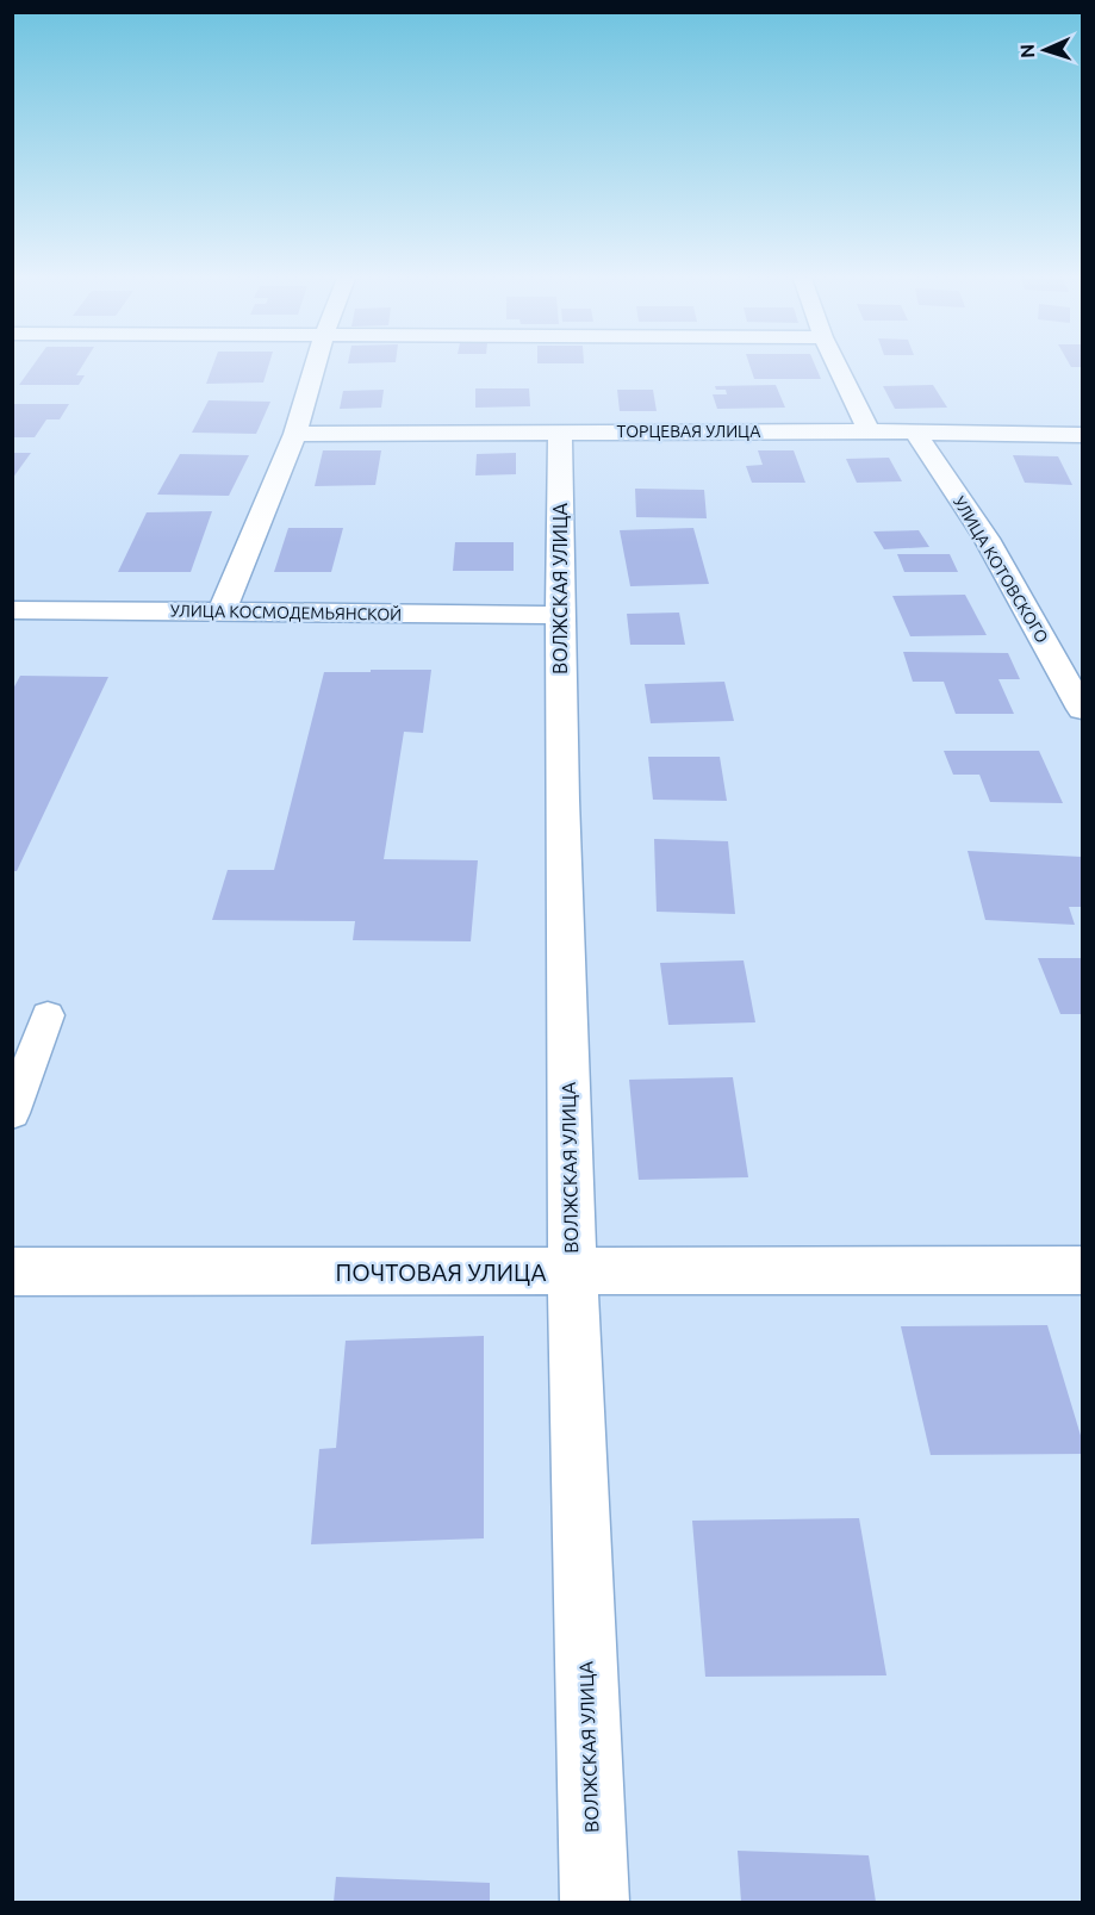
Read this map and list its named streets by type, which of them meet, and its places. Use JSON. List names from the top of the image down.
{
  "streets": {
    "street": [
      "ТОРЦЕВАЯ УЛИЦА",
      "УЛИЦА КОТОВСКОГО",
      "ВОЛЖСКАЯ УЛИЦА",
      "УЛИЦА КОСМОДЕМЬЯНСКОЙ",
      "ПОЧТОВАЯ УЛИЦА"
    ]
  },
  "crossings": [
    ["ТОРЦЕВАЯ УЛИЦА", "УЛИЦА КОТОВСКОГО"],
    ["ТОРЦЕВАЯ УЛИЦА", "ВОЛЖСКАЯ УЛИЦА"],
    ["ВОЛЖСКАЯ УЛИЦА", "УЛИЦА КОСМОДЕМЬЯНСКОЙ"],
    ["ВОЛЖСКАЯ УЛИЦА", "ПОЧТОВАЯ УЛИЦА"]
  ],
  "north": "left"
}
